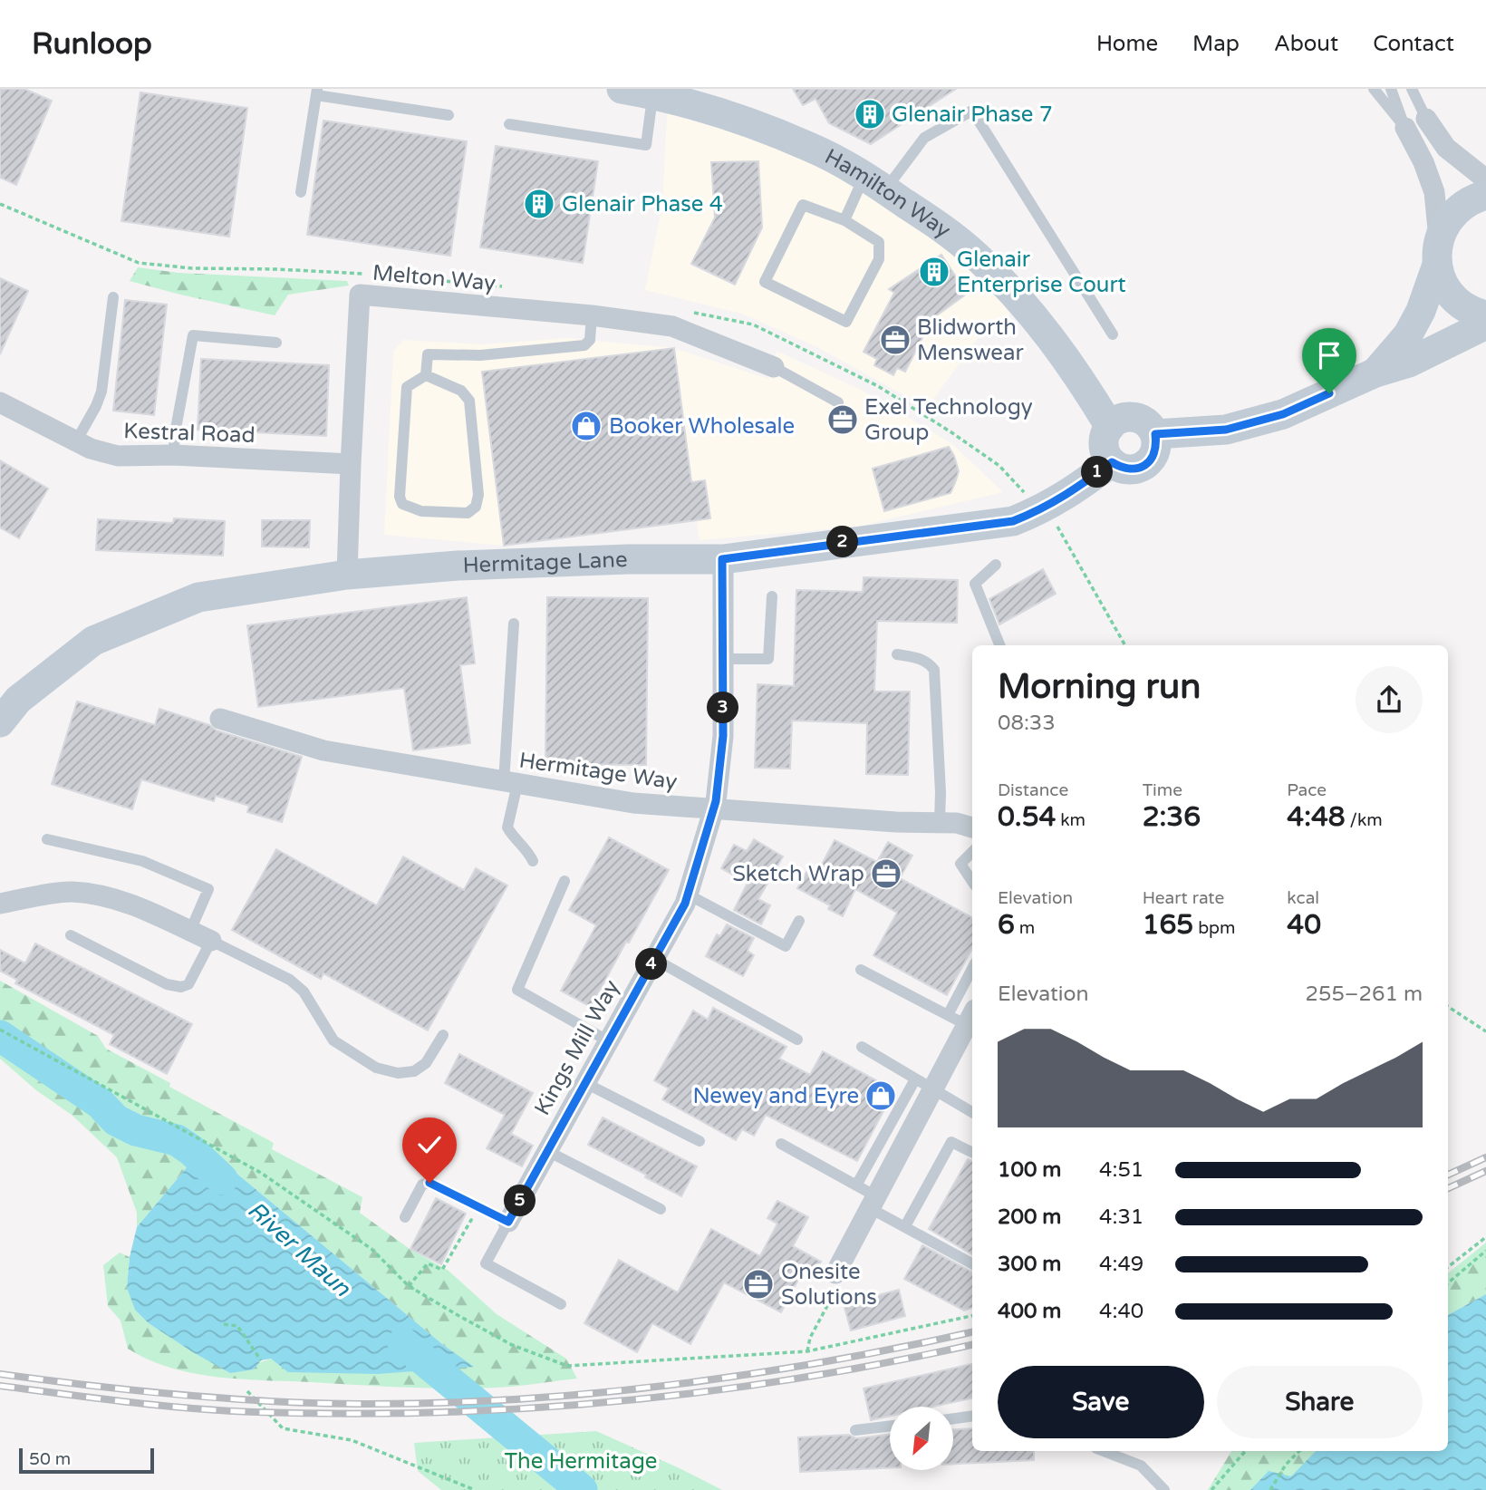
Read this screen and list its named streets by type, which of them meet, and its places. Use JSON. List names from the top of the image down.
{
  "streets": {
    "street": [
      "Hamilton Way",
      "Melton Way",
      "Kestral Road",
      "Hermitage Lane",
      "Hermitage Way",
      "Kings Mill Way"
    ]
  },
  "crossings": [
    ["Hamilton Way", "Hermitage Lane"],
    ["Melton Way", "Kestral Road"],
    ["Melton Way", "Hermitage Lane"],
    ["Hermitage Lane", "Kings Mill Way"],
    ["Hermitage Way", "Kings Mill Way"]
  ],
  "water": ["River Maun"],
  "parks": ["The Hermitage"],
  "places": {
    "building": ["Glenair Phase 7", "Glenair Phase 4", "Glenair Enterprise Court"],
    "office": [
      "Blidworth Menswear",
      "Exel Technology Group",
      "Sketch Wrap",
      "Onesite Solutions"
    ],
    "shop": ["Booker Wholesale", "Newey and Eyre"]
  },
  "scale_bar": "50 m",
  "north": "bottom left",
  "page": {
    "header": "Runloop",
    "nav": [
      "Home",
      "Map",
      "About",
      "Contact"
    ],
    "pins": [
      "1",
      "2",
      "3",
      "4",
      "5"
    ],
    "heading": ["Morning run", "08:33"],
    "stats": [
      ["Distance", "0.54 km"],
      ["Time", "2:36"],
      ["Pace", "4:48 /km"],
      ["Elevation", "6 m"],
      ["Heart rate", "165 bpm"],
      ["kcal", "40"]
    ],
    "chart": ["Elevation", "255–261 m"],
    "list": [
      {
        "name": "100 m",
        "note": "4:51"
      },
      {
        "name": "200 m",
        "note": "4:31"
      },
      {
        "name": "300 m",
        "note": "4:49"
      },
      {
        "name": "400 m",
        "note": "4:40"
      }
    ],
    "buttons": ["Save", "Share"],
    "scale": "50 m"
  }
}
